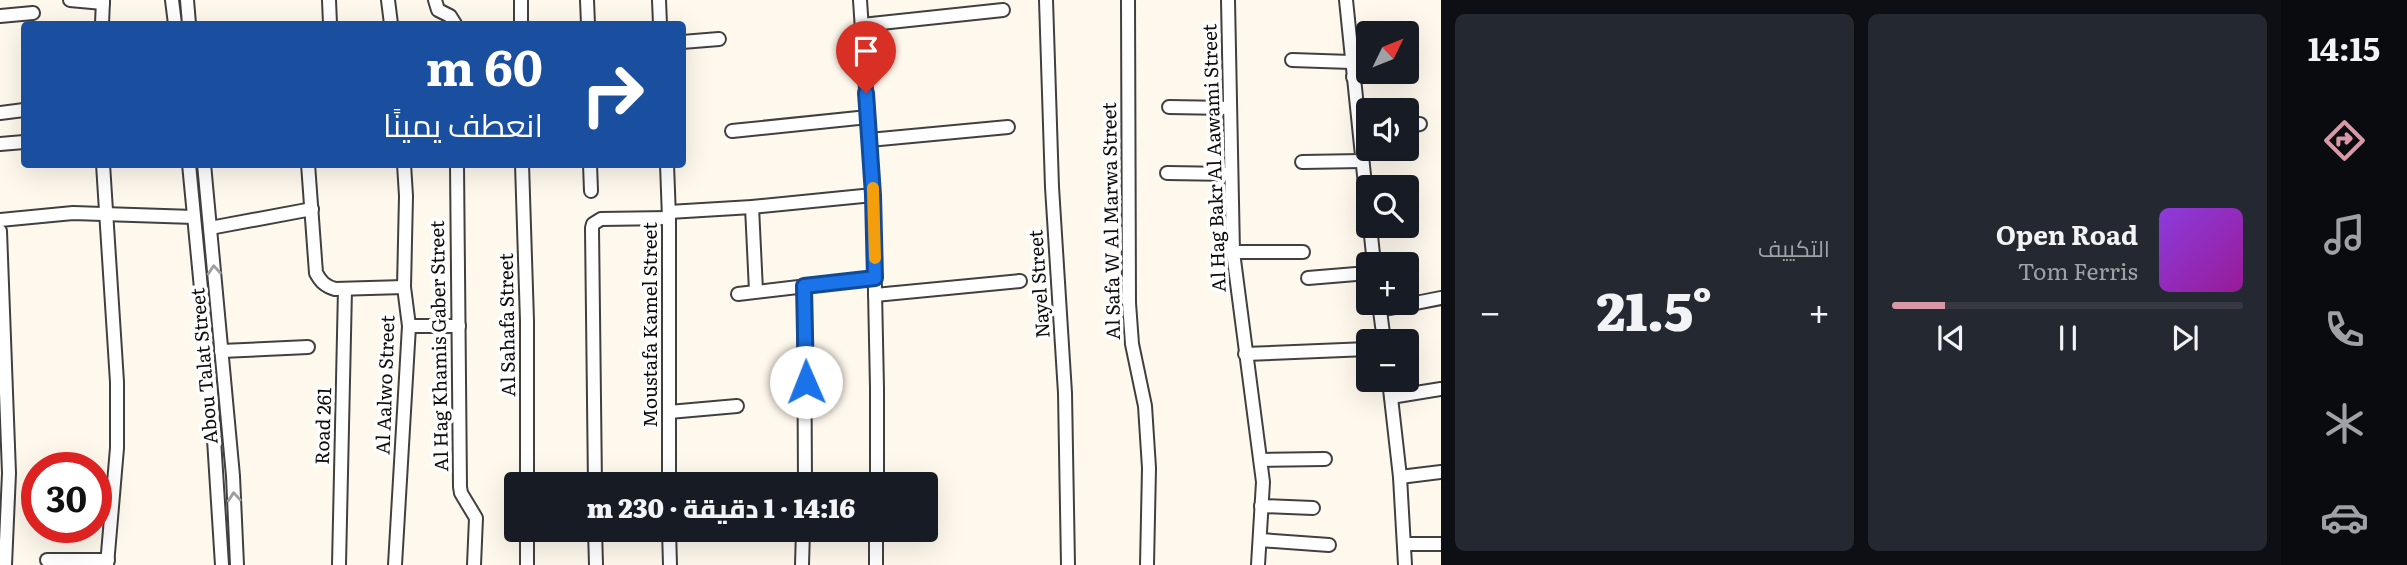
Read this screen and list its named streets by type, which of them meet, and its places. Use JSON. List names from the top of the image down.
{
  "streets": {
    "street": [
      "Al Hag Bakr Al Aawami Street",
      "Al Safa W Al Marwa Street",
      "Nayel Street",
      "Al Sahafa Street",
      "Moustafa Kamel Street",
      "Al Hag Khamis Gaber Street",
      "Abou Talat Street",
      "Al Aalwo Street",
      "Road 261"
    ]
  },
  "north": "top right",
  "page": {
    "tabs": "14:15",
    "tile": "التكييف",
    "map_buttons": ["+", "−"],
    "turn": ["60 m", "انعطف يمينًا"],
    "song": ["Open Road", "Tom Ferris"],
    "heat": ["−", "21.5°", "+"],
    "limit": "30",
    "trip": "14:16 · 1 دقيقة · 230 m"
  }
}
